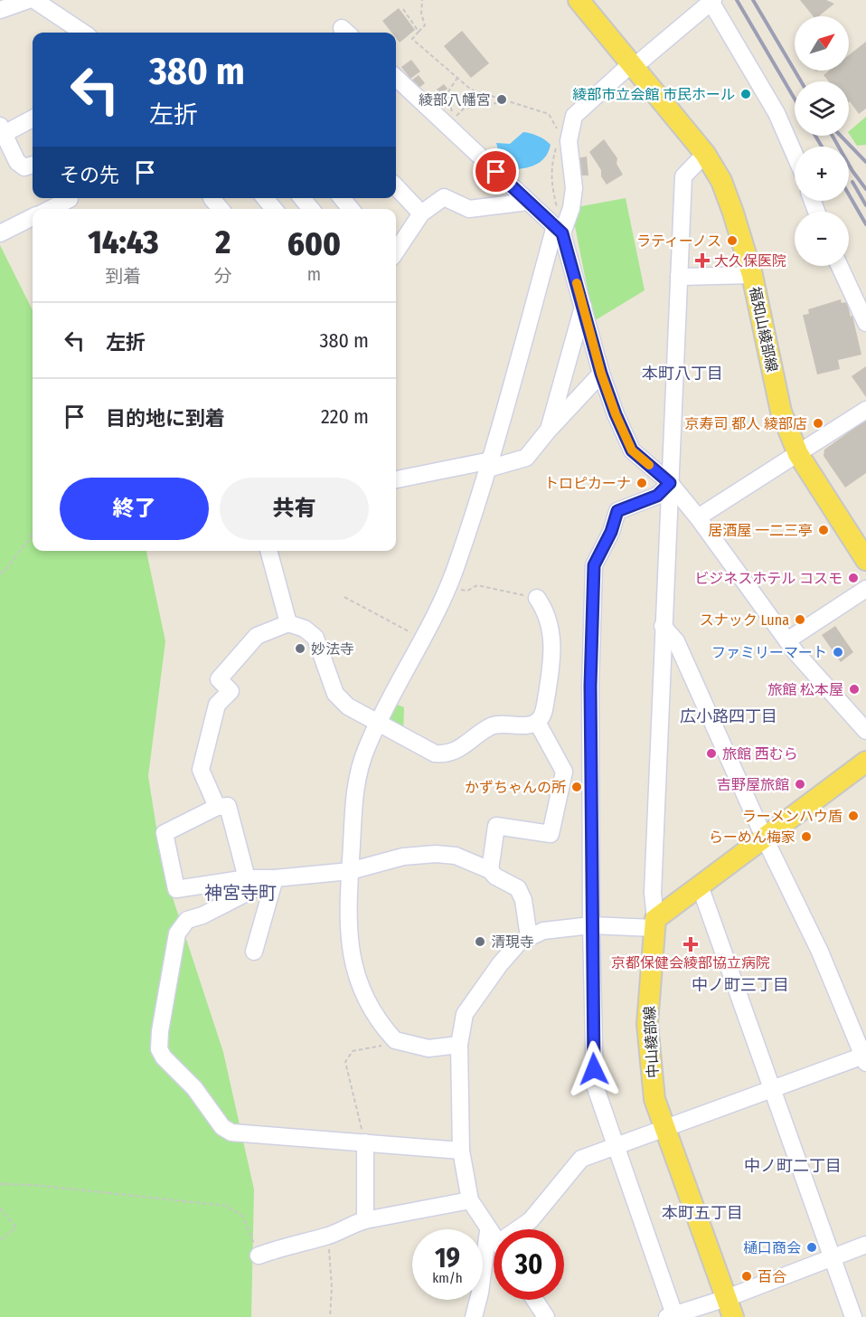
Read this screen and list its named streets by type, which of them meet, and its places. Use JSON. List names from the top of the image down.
{
  "streets": {
    "main road": ["福知山綾部線", "中山綾部線"]
  },
  "districts": [
    "本町八丁目",
    "広小路四丁目",
    "神宮寺町",
    "中ノ町三丁目",
    "中ノ町二丁目",
    "本町五丁目"
  ],
  "places": {
    "other": [
      "綾部市立会館 市民ホール",
      "綾部八幡宮",
      "ラティーノス",
      "京寿司 都人 綾部店",
      "トロピカーナ",
      "居酒屋 一二三亭",
      "ビジネスホテル コスモ",
      "スナック Luna",
      "妙法寺",
      "ファミリーマート",
      "旅館 松本屋",
      "旅館 西むら",
      "吉野屋旅館",
      "かずちゃんの所",
      "ラーメンハウ盾",
      "らーめん梅家",
      "清現寺",
      "樋口商会",
      "百合"
    ],
    "health": ["大久保医院", "京都保健会綾部協立病院"]
  },
  "north": "top right",
  "page": {
    "map_buttons": ["+", "−"],
    "turn": ["380 m", "左折"],
    "then": "その先",
    "eta": [
      "14:43",
      "到着",
      "2",
      "分",
      "600",
      "m"
    ],
    "list": [
      {
        "name": "左折",
        "value": "380 m"
      },
      {
        "name": "目的地に到着",
        "value": "220 m"
      }
    ],
    "buttons": ["終了", "共有"],
    "speed": "19 km/h",
    "limit": "30"
  }
}
